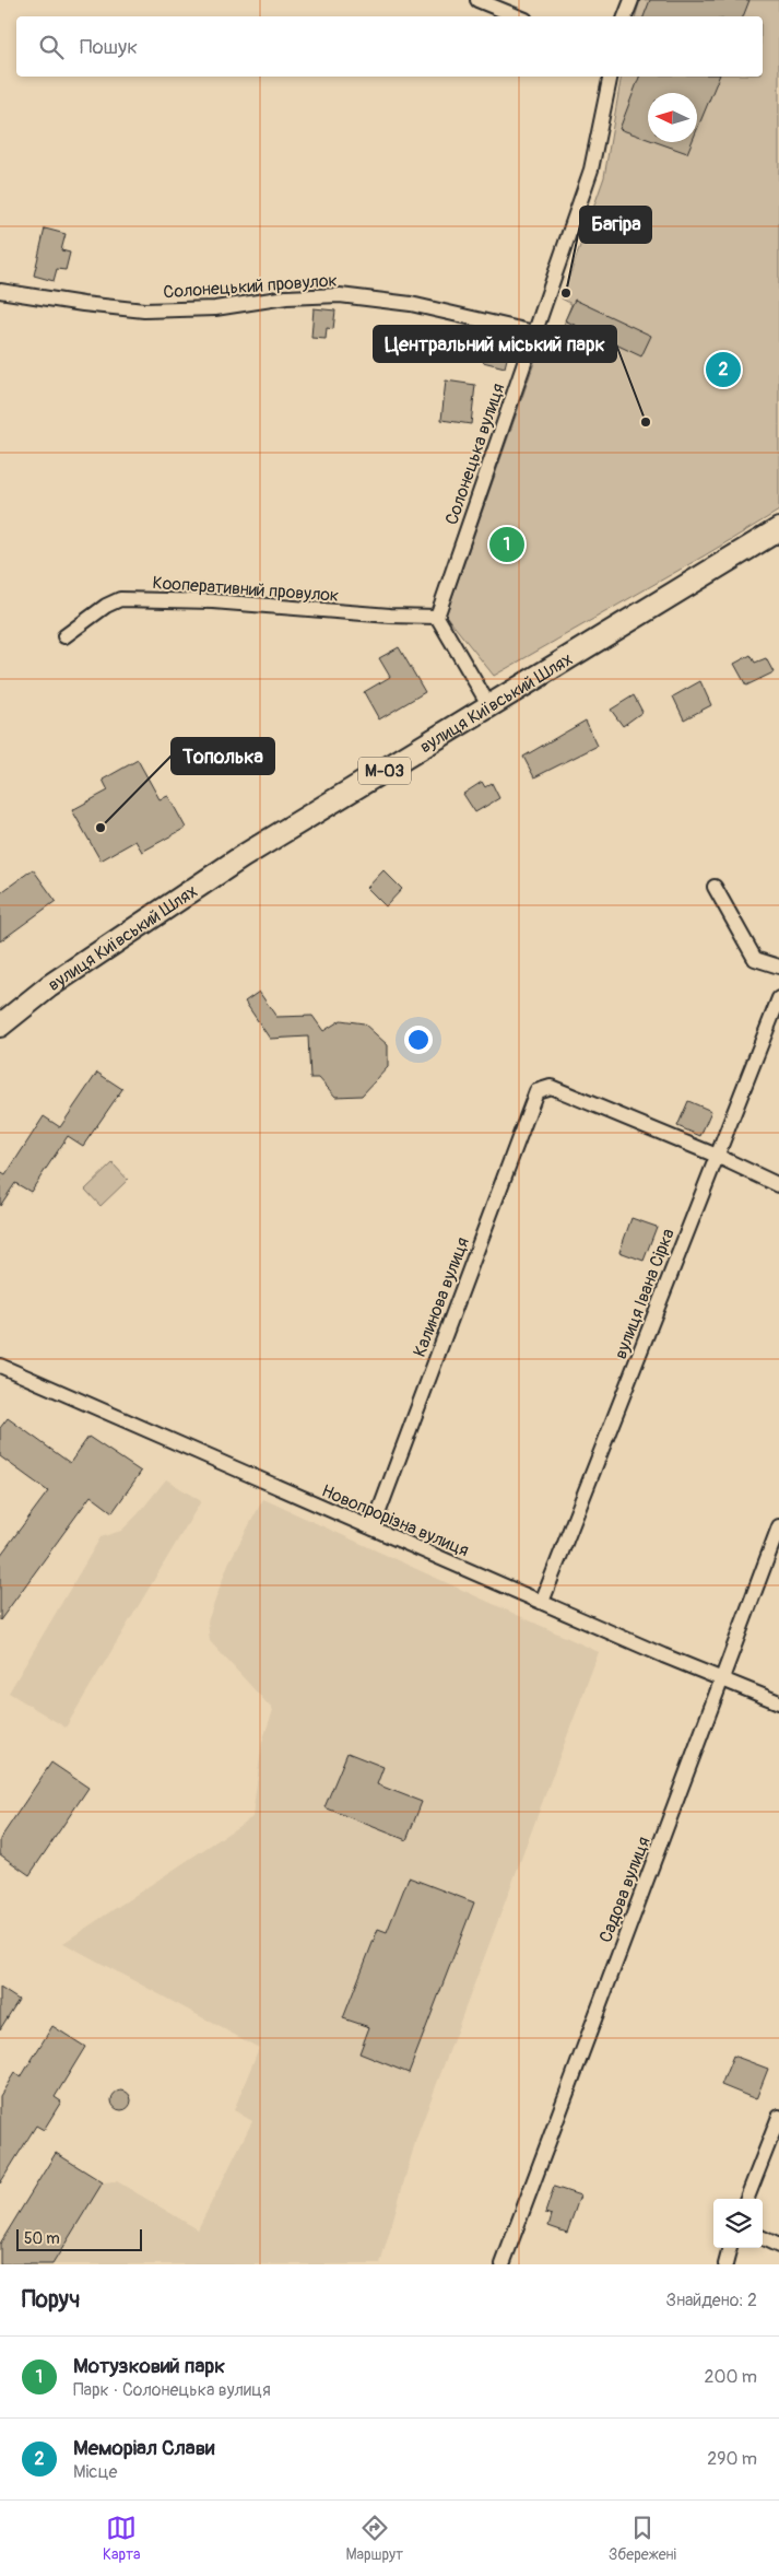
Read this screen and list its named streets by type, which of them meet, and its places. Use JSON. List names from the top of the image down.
{
  "streets": {
    "highway": ["вулиця Київський Шлях", "М-03"],
    "street": [
      "Солонецький провулок",
      "Солонецька вулиця",
      "Кооперативний провулок",
      "вулиця Івана Сірка",
      "Калинова вулиця",
      "Новопрорізна вулиця",
      "Садова вулиця"
    ]
  },
  "crossings": [
    ["Солонецький провулок", "Солонецька вулиця"],
    ["Солонецька вулиця", "Кооперативний провулок"],
    ["вулиця Івана Сірка", "Калинова вулиця"],
    ["вулиця Івана Сірка", "Новопрорізна вулиця"],
    ["Калинова вулиця", "Новопрорізна вулиця"],
    ["Новопрорізна вулиця", "Садова вулиця"]
  ],
  "places": ["Багіра", "Центральний міський парк", "Тополька"],
  "scale_bar": "50 m",
  "north": "left",
  "page": {
    "search": "Пошук",
    "pins": ["2", "1"],
    "scale": "50 m",
    "heading": ["Поруч", "Знайдено: 2"],
    "list": [
      {
        "mark": "1",
        "name": "Мотузковий парк",
        "note": "Парк · Солонецька вулиця",
        "value": "200 m"
      },
      {
        "mark": "2",
        "name": "Mеморіал Слави",
        "note": "Місце",
        "value": "290 m"
      }
    ],
    "nav": ["Карта", "Маршрут", "Збережені"]
  }
}
